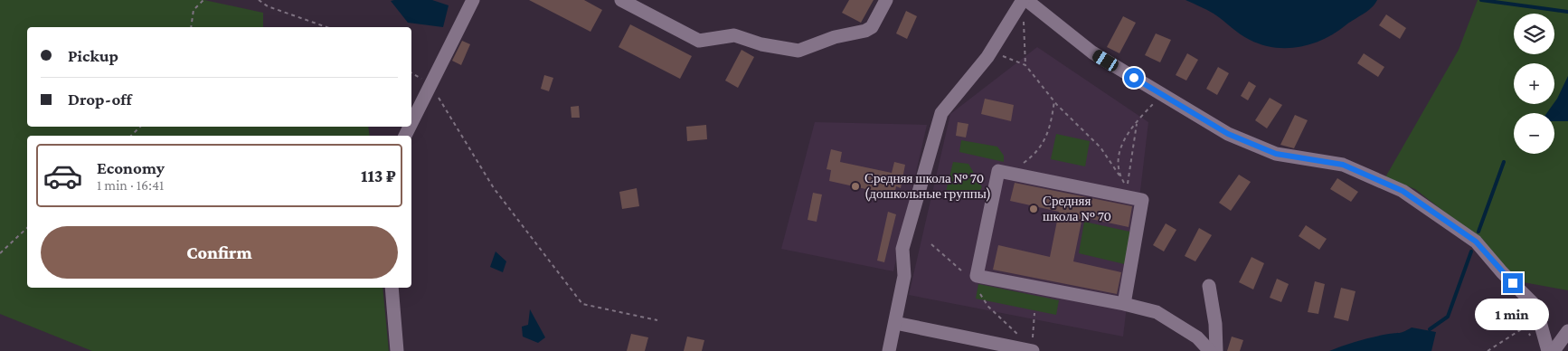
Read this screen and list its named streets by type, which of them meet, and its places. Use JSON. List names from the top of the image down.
{
  "places": ["Средняя школа № 70 (дошкольные группы)", "Средняя школа № 70"],
  "page": {
    "map_buttons": ["+", "−"],
    "banner": ["Pickup", "Drop-off"],
    "list": [
      {
        "name": "Economy",
        "note": "1 min · 16:41",
        "value": "113 ₽"
      }
    ],
    "buttons": "Confirm",
    "bubble": "1 min"
  }
}
